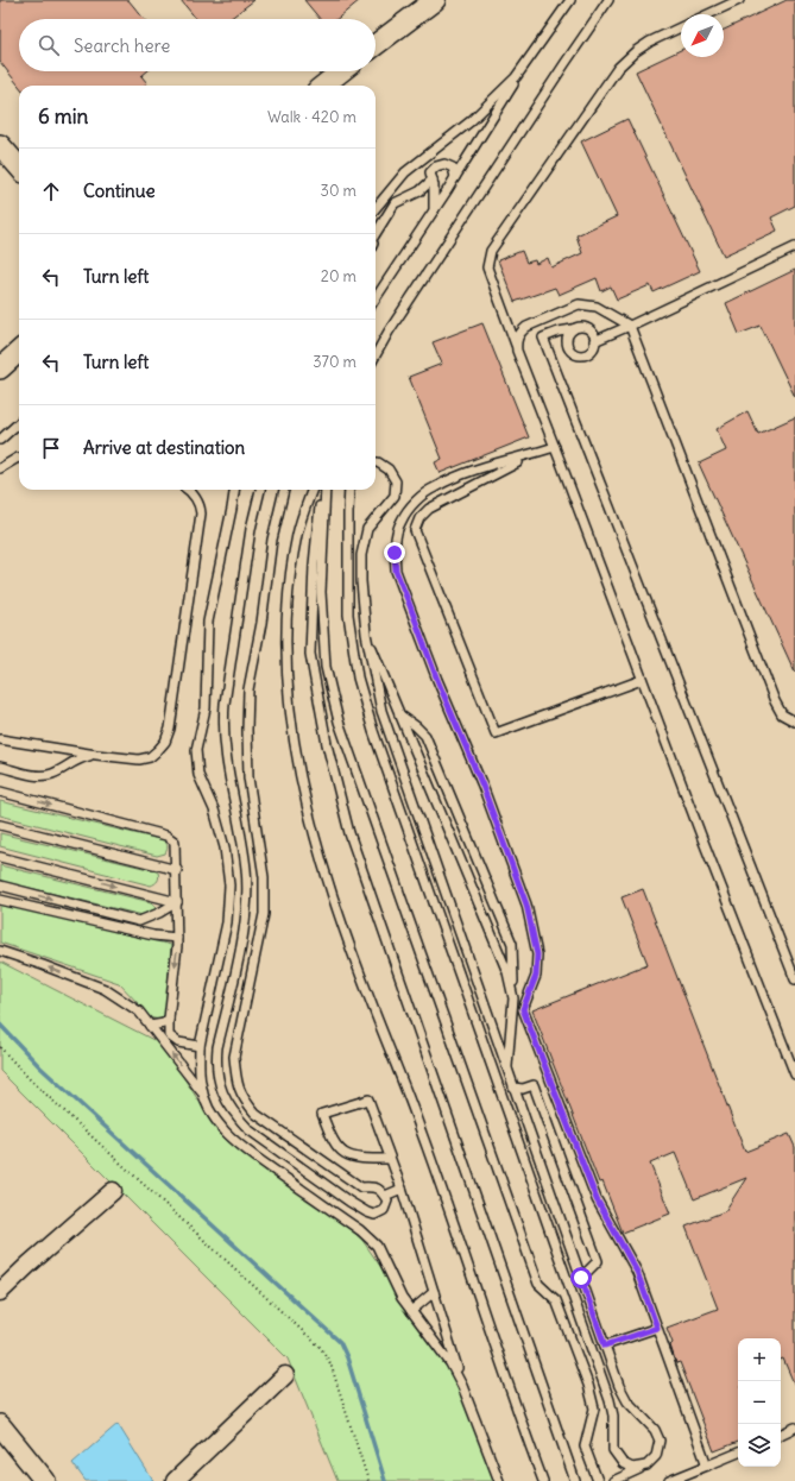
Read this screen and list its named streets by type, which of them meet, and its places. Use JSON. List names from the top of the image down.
{
  "north": "bottom left",
  "page": {
    "search": "Search here",
    "heading": ["6 min", "Walk · 420 m"],
    "list": [
      ["Continue", "30 m"],
      ["Turn left", "20 m"],
      ["Turn left", "370 m"],
      "Arrive at destination"
    ],
    "map_buttons": ["+", "−"]
  }
}
